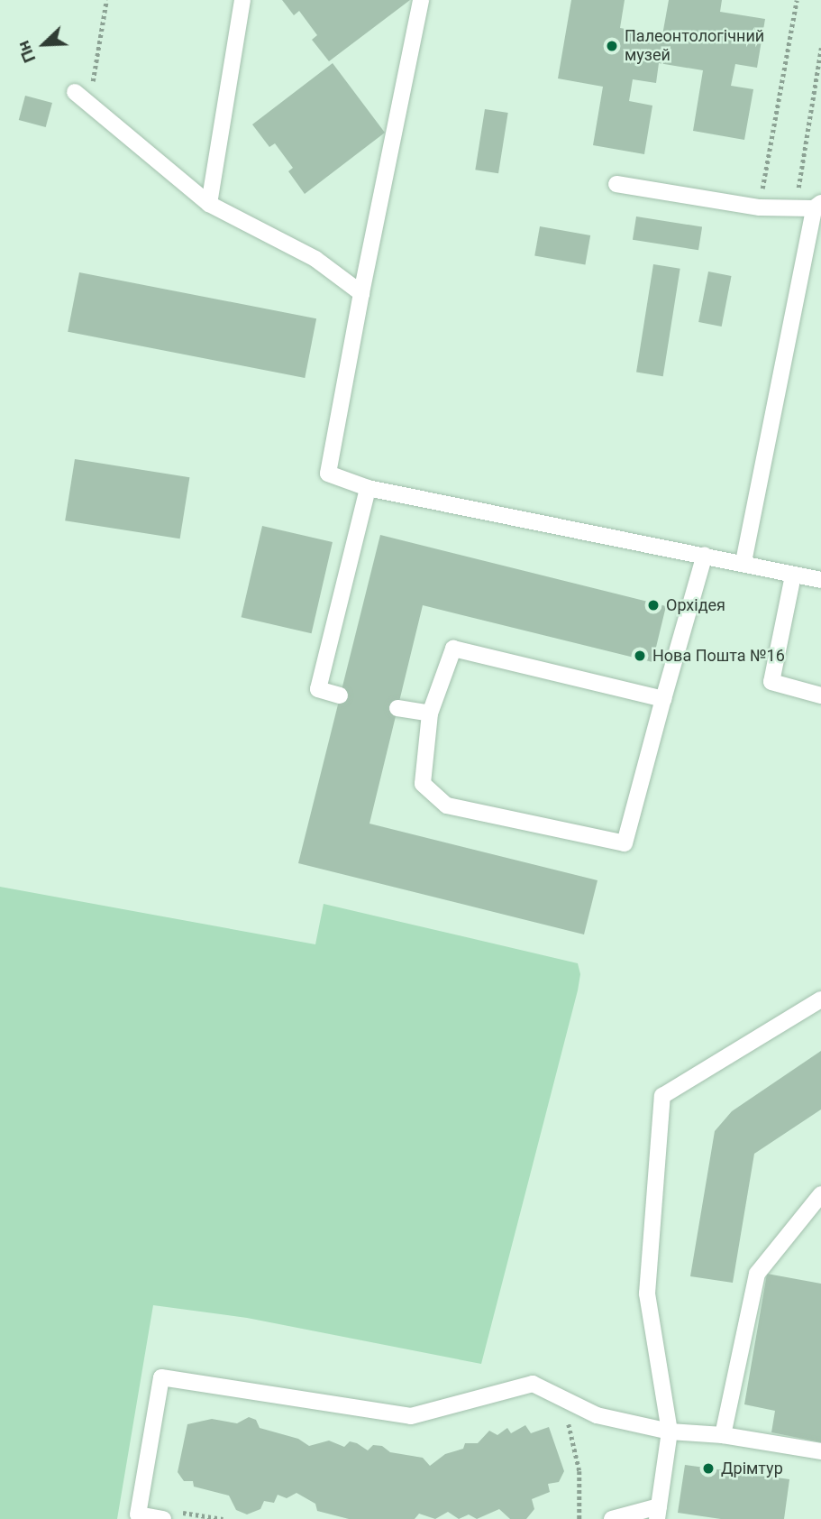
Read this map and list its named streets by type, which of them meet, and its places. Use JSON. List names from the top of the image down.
{
  "places": [
    "Палеонтологічний музей",
    "Орхідея",
    "Нова Пошта №16",
    "Дрімтур"
  ],
  "north": "bottom left"
}
